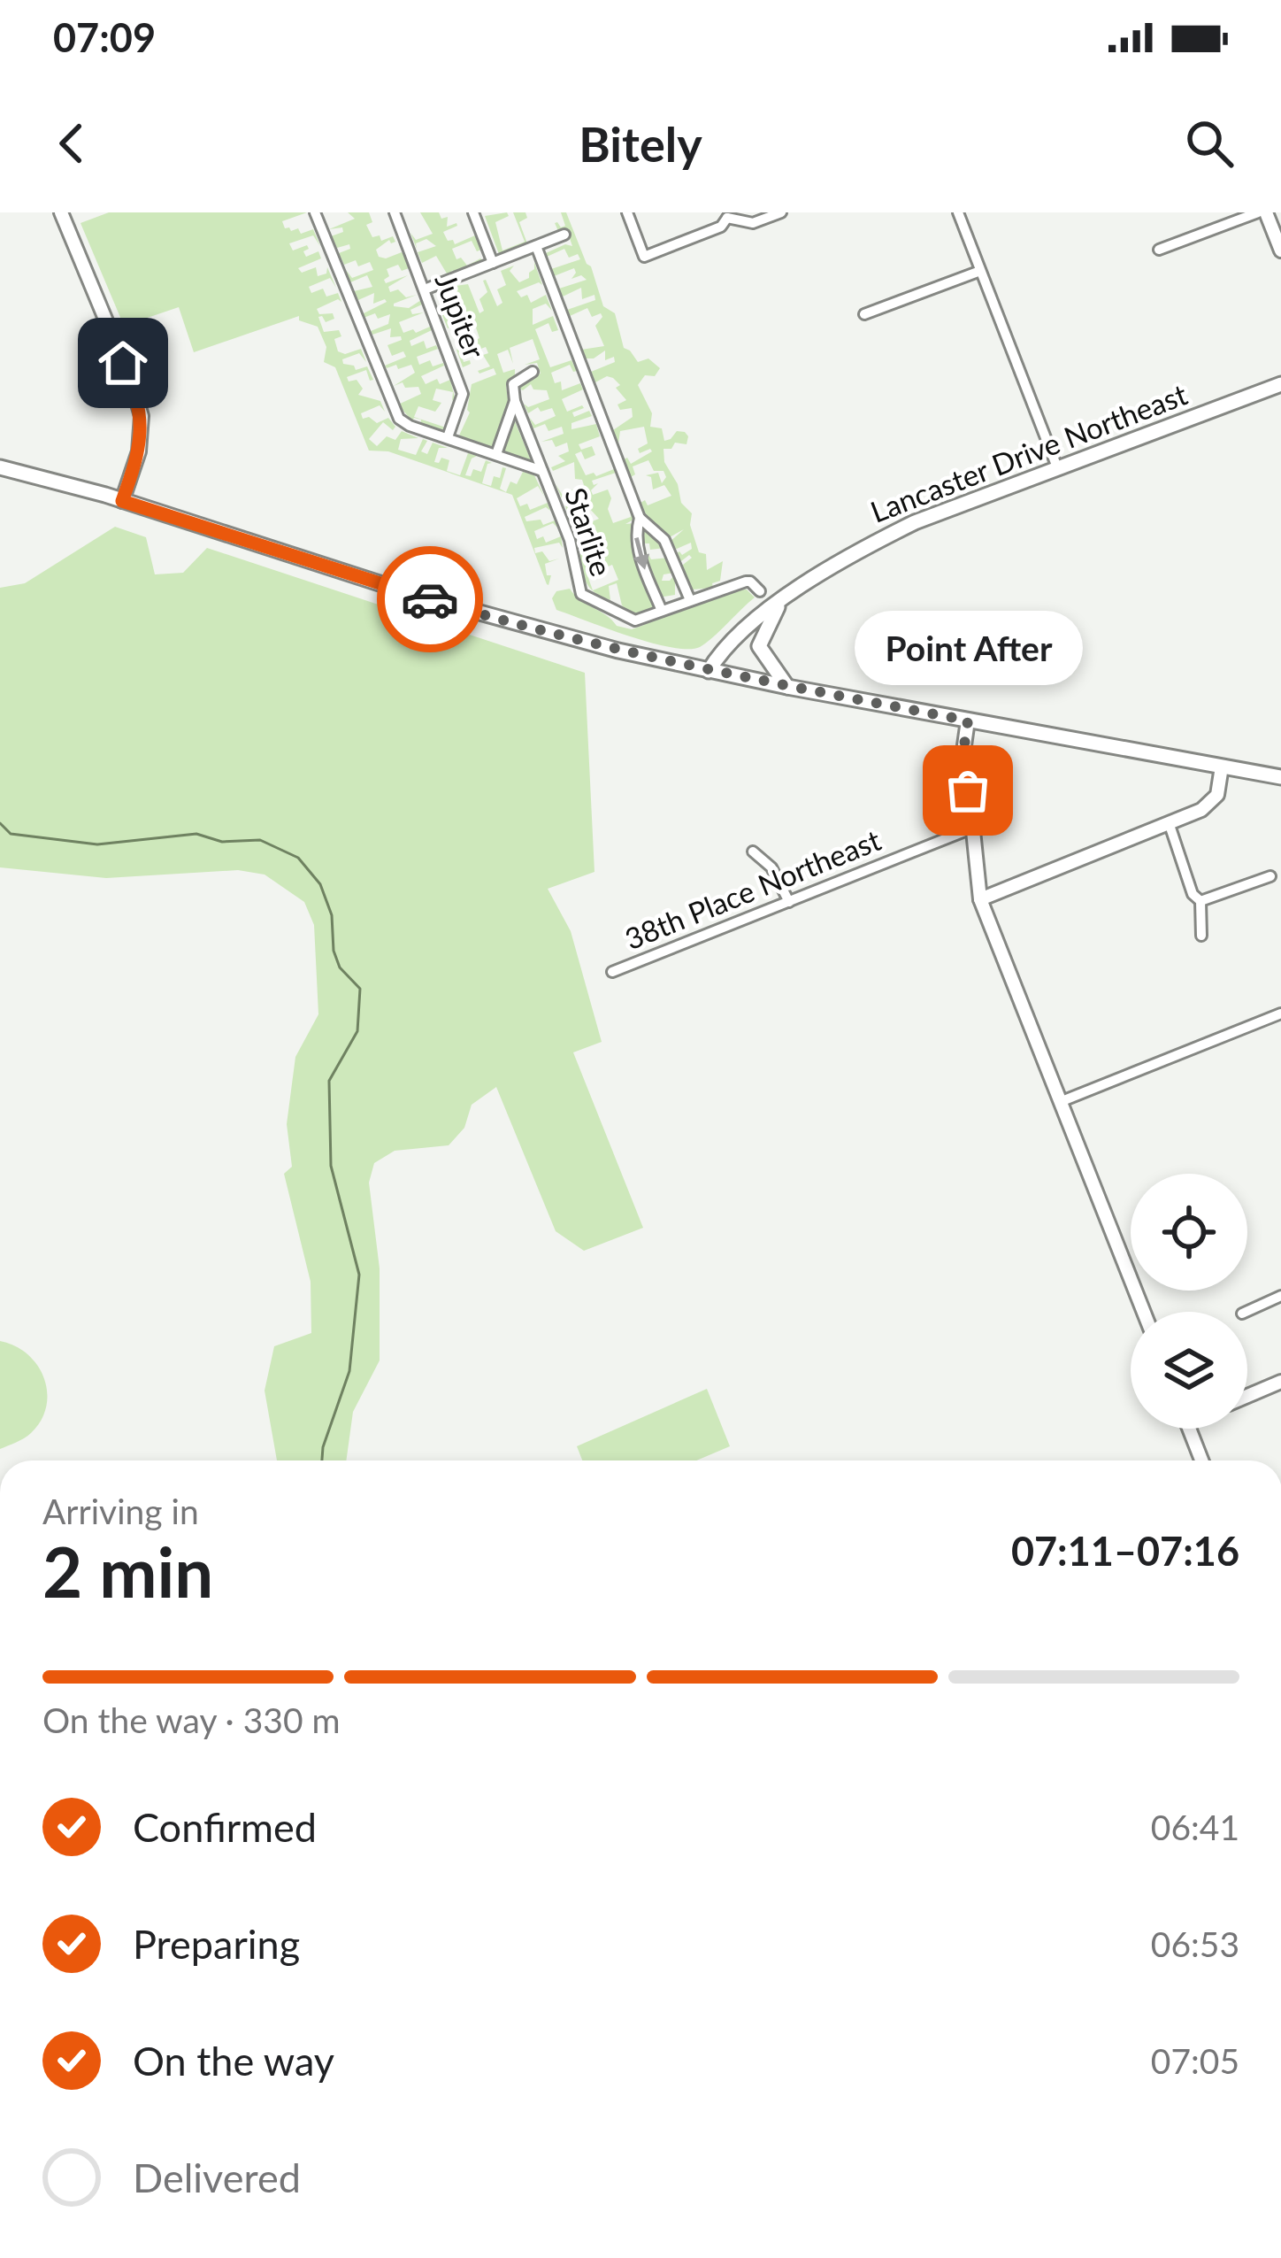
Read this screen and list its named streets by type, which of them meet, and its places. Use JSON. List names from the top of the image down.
{
  "streets": {
    "main road": ["Lancaster Drive Northeast"],
    "street": ["Jupiter", "Starlite", "38th Place Northeast"]
  },
  "places": ["Point After"],
  "page": {
    "status": "07:09",
    "header": "Bitely",
    "bubble": "Point After",
    "heading": ["2 min", "Arriving in", "07:11–07:16"],
    "bar": "On the way · 330 m",
    "list": [
      ["Confirmed", "06:41"],
      ["Preparing", "06:53"],
      ["On the way", "07:05"],
      "Delivered"
    ]
  }
}
